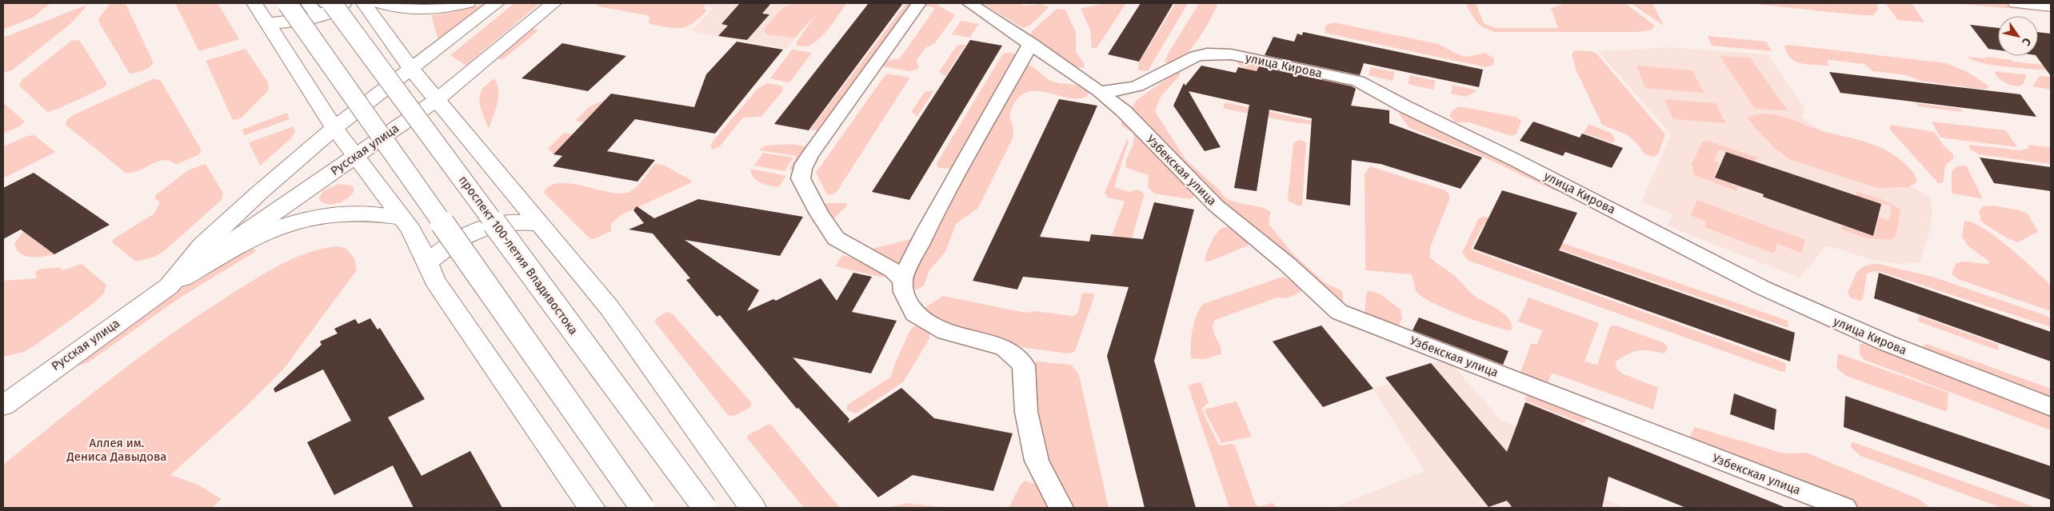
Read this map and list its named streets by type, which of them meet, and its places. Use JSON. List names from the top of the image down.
{
  "streets": {
    "main road": ["Русская улица", "проспект 100-летия Владивостока"],
    "street": ["улица Кирова", "Узбекская улица"]
  },
  "crossings": [
    ["улица Кирова", "Узбекская улица"]
  ],
  "parks": ["Аллея им. Дениса Давыдова"],
  "north": "bottom right"
}
